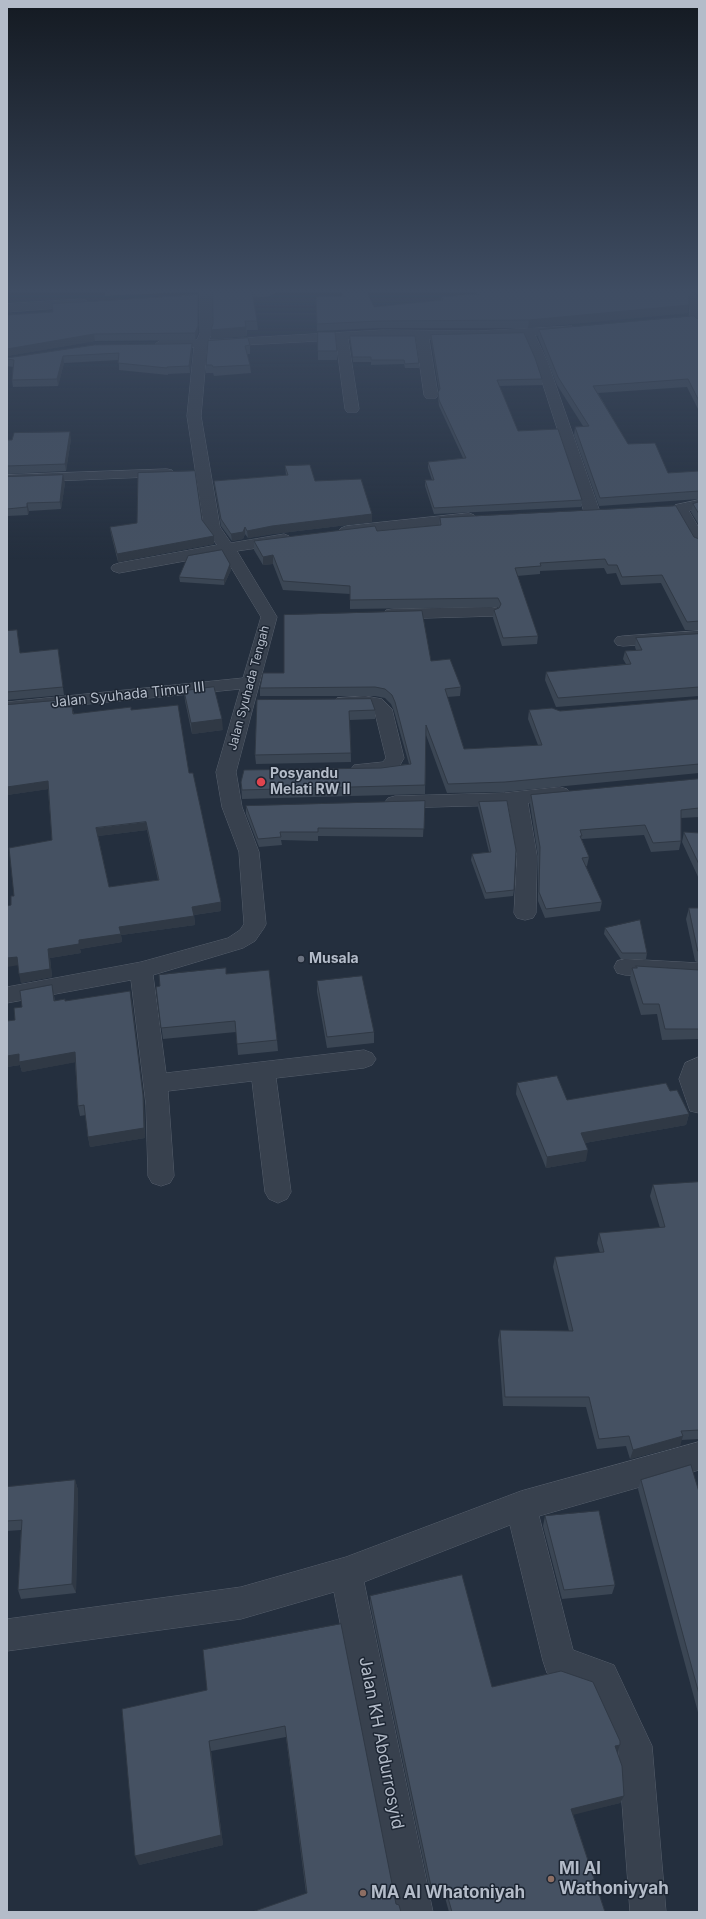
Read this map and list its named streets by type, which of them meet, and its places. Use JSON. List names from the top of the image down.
{
  "streets": {
    "street": ["Jalan Syuhada Tengah", "Jalan Syuhada Timur III", "Jalan KH Abdurrosyid"]
  },
  "crossings": [
    ["Jalan Syuhada Tengah", "Jalan Syuhada Timur III"]
  ],
  "places": [
    "Posyandu Melati RW II",
    "Musala",
    "MI Al Wathoniyyah",
    "MA Al Whatoniyah"
  ]
}
